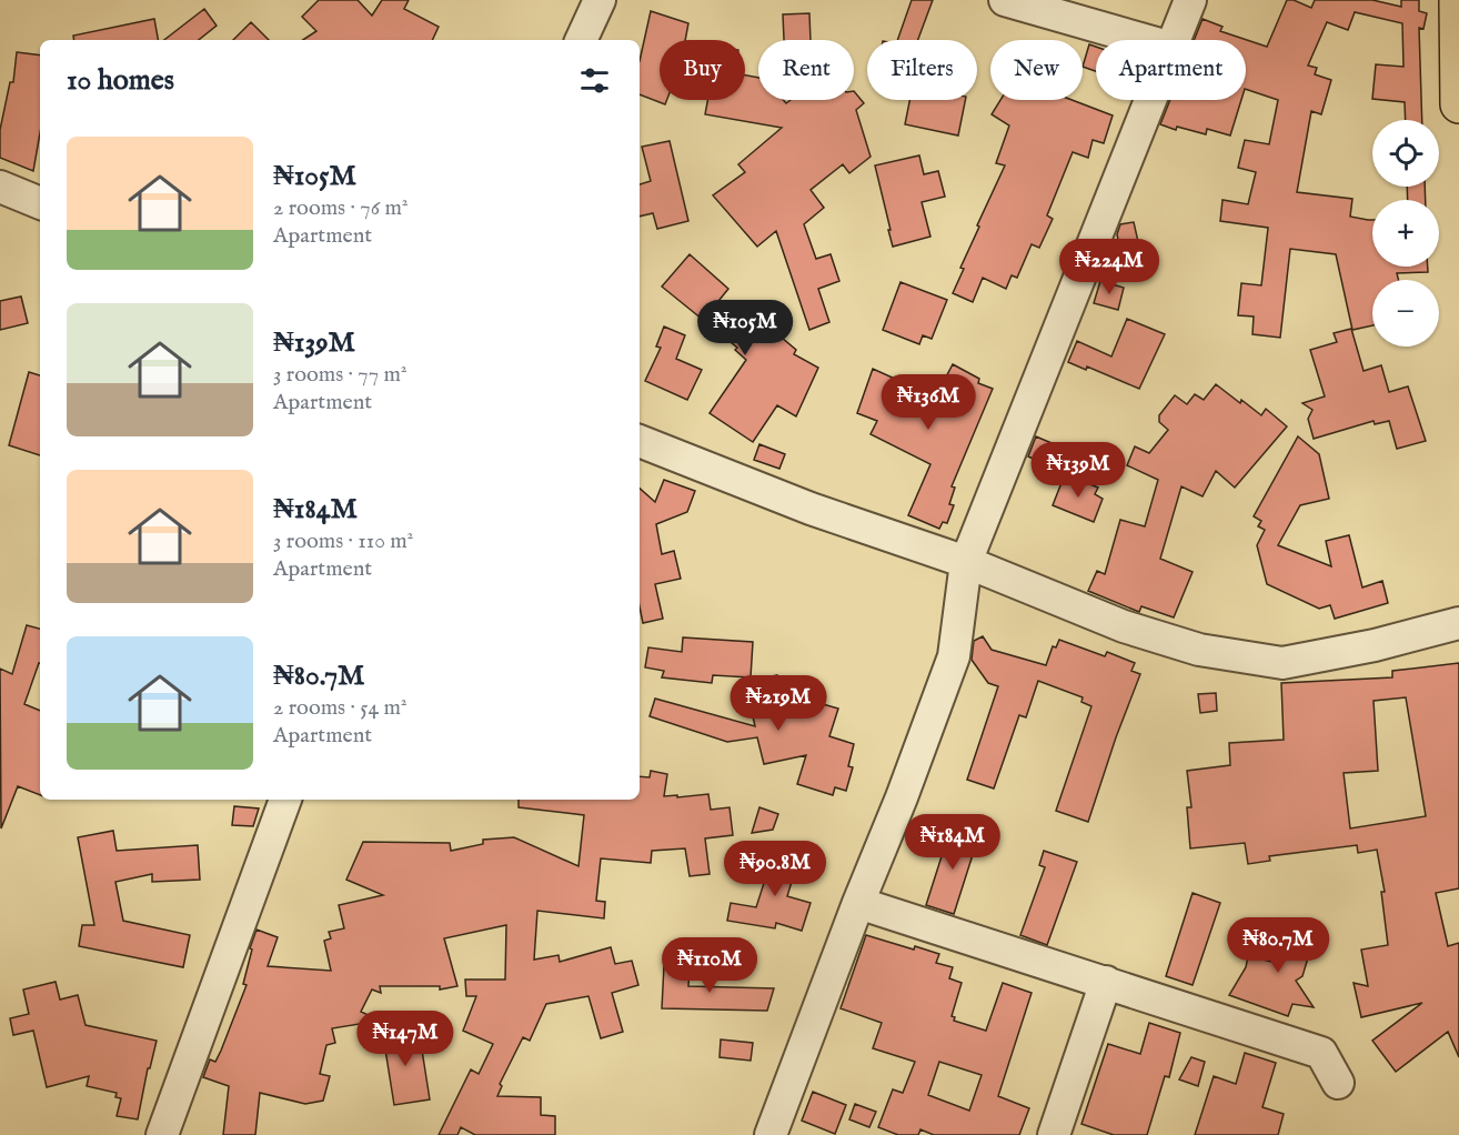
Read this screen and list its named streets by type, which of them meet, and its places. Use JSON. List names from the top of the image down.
{
  "page": {
    "chip": [
      "Buy",
      "Rent",
      "Filters",
      "New",
      "Apartment"
    ],
    "heading": "10 homes",
    "map_buttons": ["+", "−"],
    "list": [
      {
        "name": "₦105M",
        "note": "2 rooms · 76 m² · Apartment"
      },
      {
        "name": "₦139M",
        "note": "3 rooms · 77 m² · Apartment"
      },
      {
        "name": "₦184M",
        "note": "3 rooms · 110 m² · Apartment"
      },
      {
        "name": "₦80.7M",
        "note": "2 rooms · 54 m² · Apartment"
      }
    ],
    "price": [
      "₦224M",
      "₦105M",
      "₦136M",
      "₦139M",
      "₦219M",
      "₦184M",
      "₦90.8M",
      "₦80.7M",
      "₦110M",
      "₦147M"
    ]
  }
}
